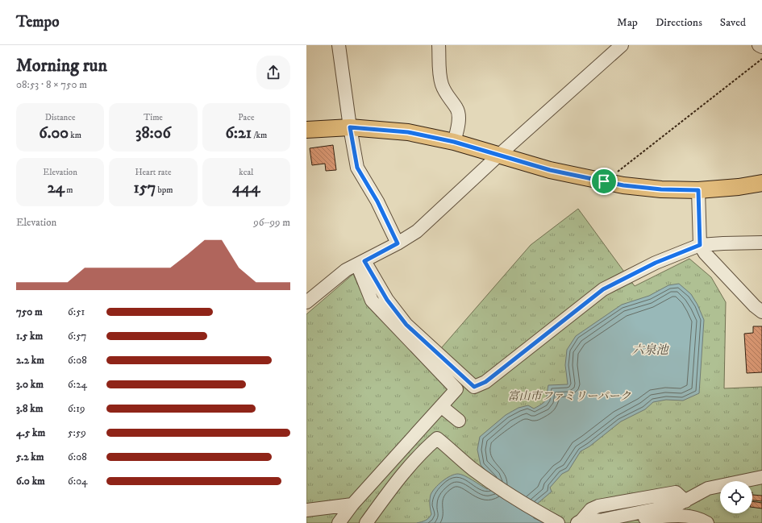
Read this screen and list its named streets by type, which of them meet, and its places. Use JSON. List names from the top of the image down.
{
  "water": ["六泉池"],
  "parks": ["富山市ファミリーパーク"],
  "page": {
    "header": "Tempo",
    "nav": ["Map", "Directions", "Saved"],
    "heading": ["Morning run", "08:53 · 8 × 750 m"],
    "stats": [
      ["Distance", "6.00 km"],
      ["Time", "38:06"],
      ["Pace", "6:21 /km"],
      ["Elevation", "24 m"],
      ["Heart rate", "157 bpm"],
      ["kcal", "444"]
    ],
    "chart": ["Elevation", "96–99 m"],
    "list": [
      {
        "name": "750 m",
        "note": "6:51"
      },
      {
        "name": "1.5 km",
        "note": "6:57"
      },
      {
        "name": "2.2 km",
        "note": "6:08"
      },
      {
        "name": "3.0 km",
        "note": "6:24"
      },
      {
        "name": "3.8 km",
        "note": "6:19"
      },
      {
        "name": "4.5 km",
        "note": "5:59"
      },
      {
        "name": "5.2 km",
        "note": "6:08"
      },
      {
        "name": "6.0 km",
        "note": "6:04"
      }
    ]
  }
}
